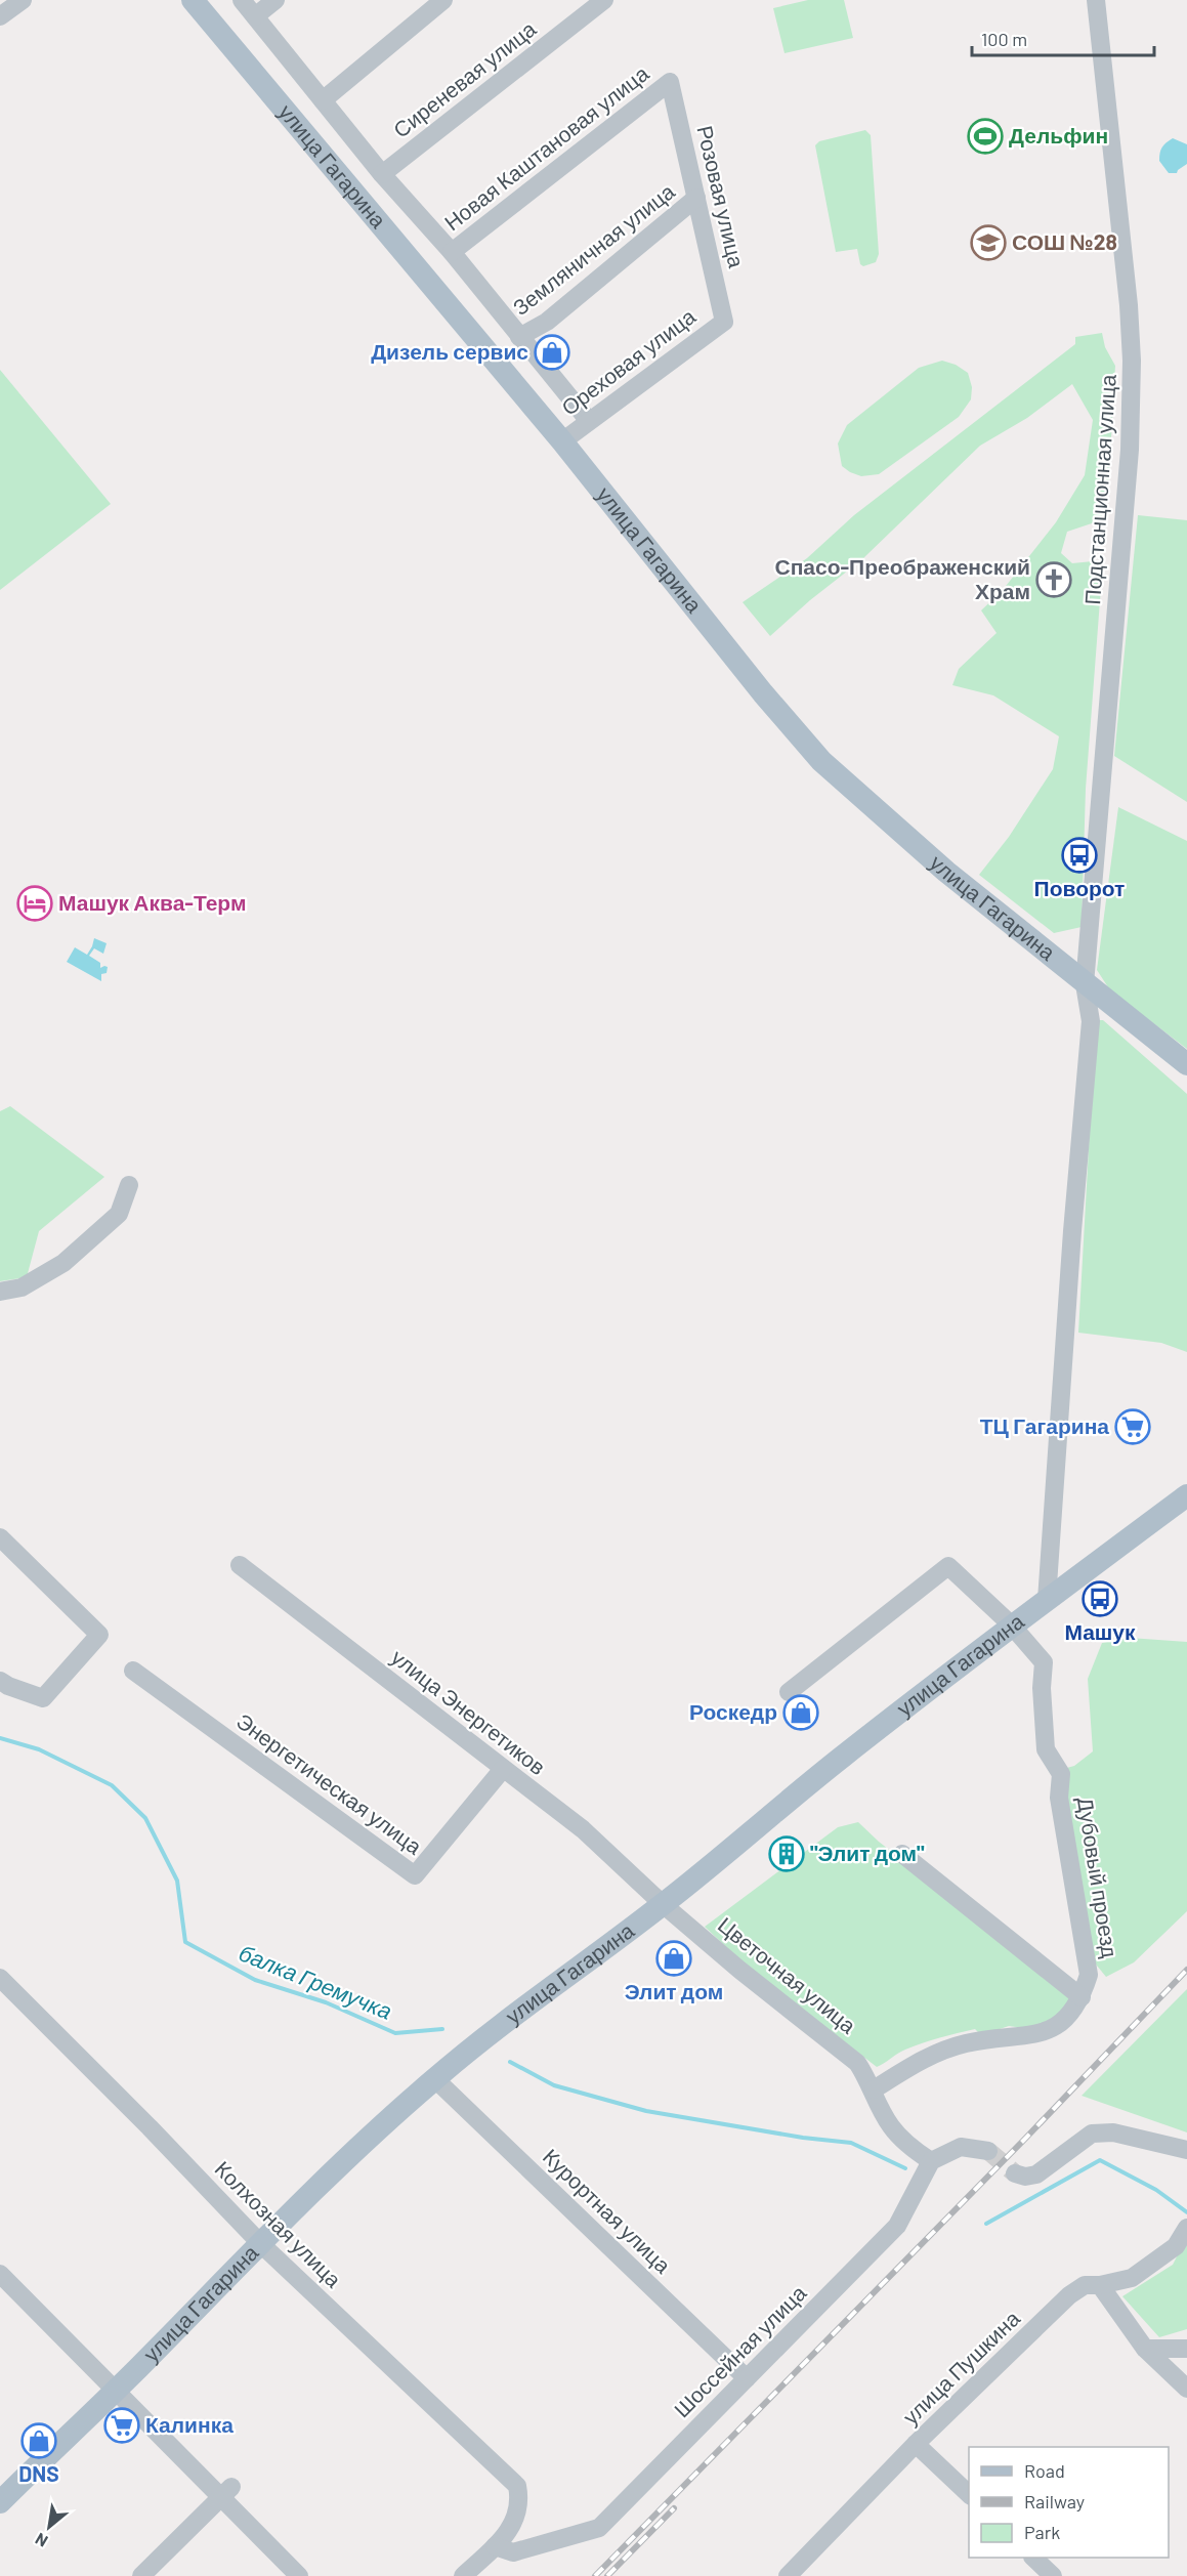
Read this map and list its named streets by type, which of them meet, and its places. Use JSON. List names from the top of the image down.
{
  "streets": {
    "main road": ["улица Гагарина"],
    "street": [
      "Сиреневая улица",
      "Новая Каштановая улица",
      "Розовая улица",
      "Земляничная улица",
      "Ореховая улица",
      "Подстанционная улица",
      "улица Энергетиков",
      "Энергетическая улица",
      "Дубовый проезд",
      "Цветочная улица",
      "Курортная улица",
      "Колхозная улица",
      "Шоссейная улица",
      "улица Пушкина"
    ]
  },
  "crossings": [
    ["Новая Каштановая улица", "Розовая улица"],
    ["улица Гагарина", "Ореховая улица"],
    ["улица Гагарина", "Подстанционная улица"],
    ["улица Гагарина", "улица Энергетиков"],
    ["улица Гагарина", "Дубовый проезд"],
    ["улица Гагарина", "Цветочная улица"],
    ["улица Гагарина", "Курортная улица"],
    ["улица Гагарина", "Колхозная улица"],
    ["Розовая улица", "Земляничная улица"],
    ["Розовая улица", "Ореховая улица"],
    ["улица Энергетиков", "Энергетическая улица"],
    ["улица Энергетиков", "Цветочная улица"],
    ["Цветочная улица", "Шоссейная улица"],
    ["Курортная улица", "Шоссейная улица"],
    ["Колхозная улица", "Шоссейная улица"]
  ],
  "water": ["балка Гремучка"],
  "places": {
    "sports": ["Дельфин"],
    "school or university": ["СОШ №28"],
    "shop": [
      "Дизель сервис",
      "Роскедр",
      "Элит дом",
      "DNS"
    ],
    "church": ["Спасо-Преображенский Храм"],
    "bus stop": ["Поворот", "Машук"],
    "hotel": ["Машук Аква-Терм"],
    "supermarket": ["ТЦ Гагарина", "Калинка"],
    "building": ["\"Элит дом\""]
  },
  "legend": ["Road", "Railway", "Park"],
  "scale_bar": "100 m",
  "north": "bottom left"
}
